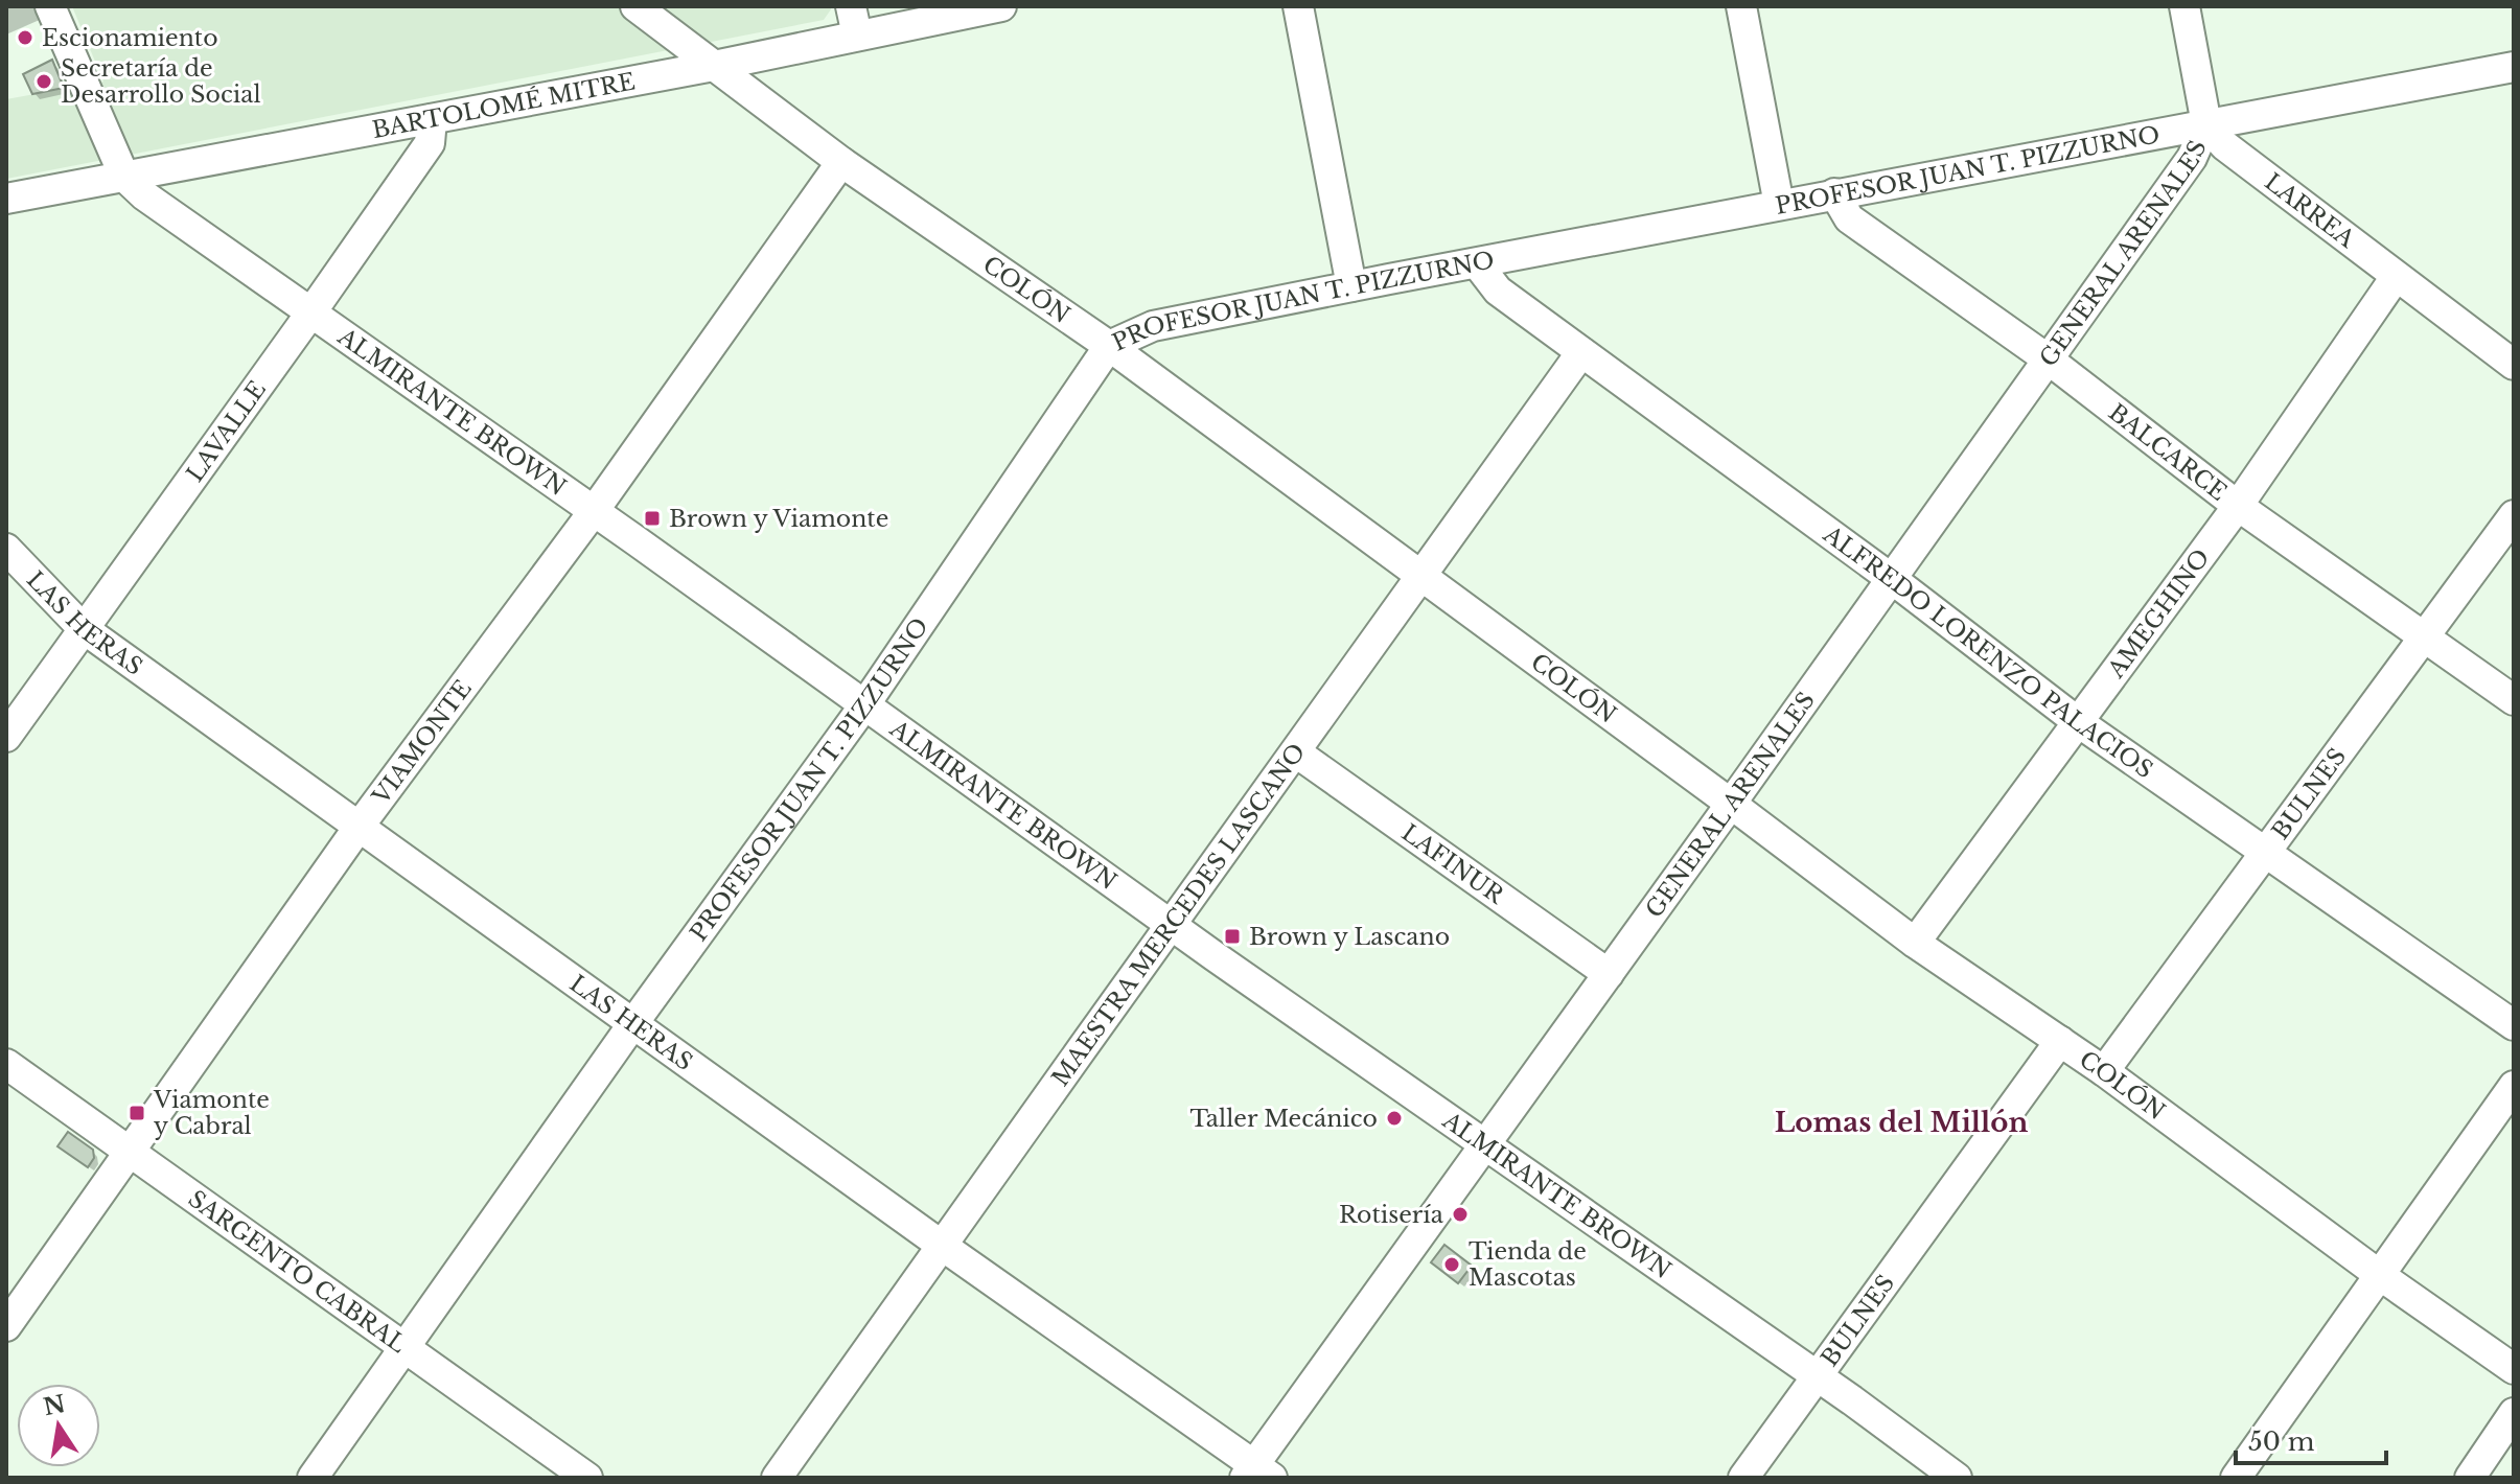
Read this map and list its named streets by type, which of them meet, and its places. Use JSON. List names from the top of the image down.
{
  "streets": {
    "street": [
      "BARTOLOMÉ MITRE",
      "PROFESOR JUAN T. PIZZURNO",
      "LARREA",
      "GENERAL ARENALES",
      "COLÓN",
      "ALMIRANTE BROWN",
      "LAVALLE",
      "BALCARCE",
      "AMEGHINO",
      "LAS HERAS",
      "ALFREDO LORENZO PALACIOS",
      "VIAMONTE",
      "BULNES",
      "LAFINUR",
      "MAESTRA MERCEDES LASCANO",
      "SARGENTO CABRAL"
    ]
  },
  "crossings": [
    ["BARTOLOMÉ MITRE", "COLÓN"],
    ["BARTOLOMÉ MITRE", "ALMIRANTE BROWN"],
    ["BARTOLOMÉ MITRE", "LAVALLE"],
    ["PROFESOR JUAN T. PIZZURNO", "LARREA"],
    ["PROFESOR JUAN T. PIZZURNO", "GENERAL ARENALES"],
    ["PROFESOR JUAN T. PIZZURNO", "COLÓN"],
    ["PROFESOR JUAN T. PIZZURNO", "ALMIRANTE BROWN"],
    ["PROFESOR JUAN T. PIZZURNO", "BALCARCE"],
    ["PROFESOR JUAN T. PIZZURNO", "LAS HERAS"],
    ["PROFESOR JUAN T. PIZZURNO", "ALFREDO LORENZO PALACIOS"],
    ["PROFESOR JUAN T. PIZZURNO", "SARGENTO CABRAL"],
    ["LARREA", "GENERAL ARENALES"],
    ["LARREA", "AMEGHINO"],
    ["GENERAL ARENALES", "COLÓN"],
    ["GENERAL ARENALES", "ALMIRANTE BROWN"],
    ["GENERAL ARENALES", "BALCARCE"],
    ["GENERAL ARENALES", "LAS HERAS"],
    ["GENERAL ARENALES", "ALFREDO LORENZO PALACIOS"],
    ["GENERAL ARENALES", "LAFINUR"],
    ["COLÓN", "AMEGHINO"],
    ["COLÓN", "VIAMONTE"],
    ["COLÓN", "BULNES"],
    ["COLÓN", "MAESTRA MERCEDES LASCANO"],
    ["ALMIRANTE BROWN", "LAVALLE"],
    ["ALMIRANTE BROWN", "VIAMONTE"],
    ["ALMIRANTE BROWN", "BULNES"],
    ["ALMIRANTE BROWN", "MAESTRA MERCEDES LASCANO"],
    ["LAVALLE", "LAS HERAS"],
    ["BALCARCE", "AMEGHINO"],
    ["BALCARCE", "BULNES"],
    ["AMEGHINO", "ALFREDO LORENZO PALACIOS"],
    ["LAS HERAS", "VIAMONTE"],
    ["LAS HERAS", "MAESTRA MERCEDES LASCANO"],
    ["ALFREDO LORENZO PALACIOS", "BULNES"],
    ["ALFREDO LORENZO PALACIOS", "MAESTRA MERCEDES LASCANO"],
    ["VIAMONTE", "SARGENTO CABRAL"],
    ["LAFINUR", "MAESTRA MERCEDES LASCANO"]
  ],
  "districts": ["Lomas del Millón"],
  "places": {
    "other": [
      "Escionamiento",
      "Secretaría de Desarrollo Social",
      "Taller Mecánico",
      "Rotisería",
      "Tienda de Mascotas"
    ],
    "transit": ["Brown y Viamonte", "Brown y Lascano", "Viamonte y Cabral"]
  },
  "scale_bar": "50 m",
  "north": "top"
}
